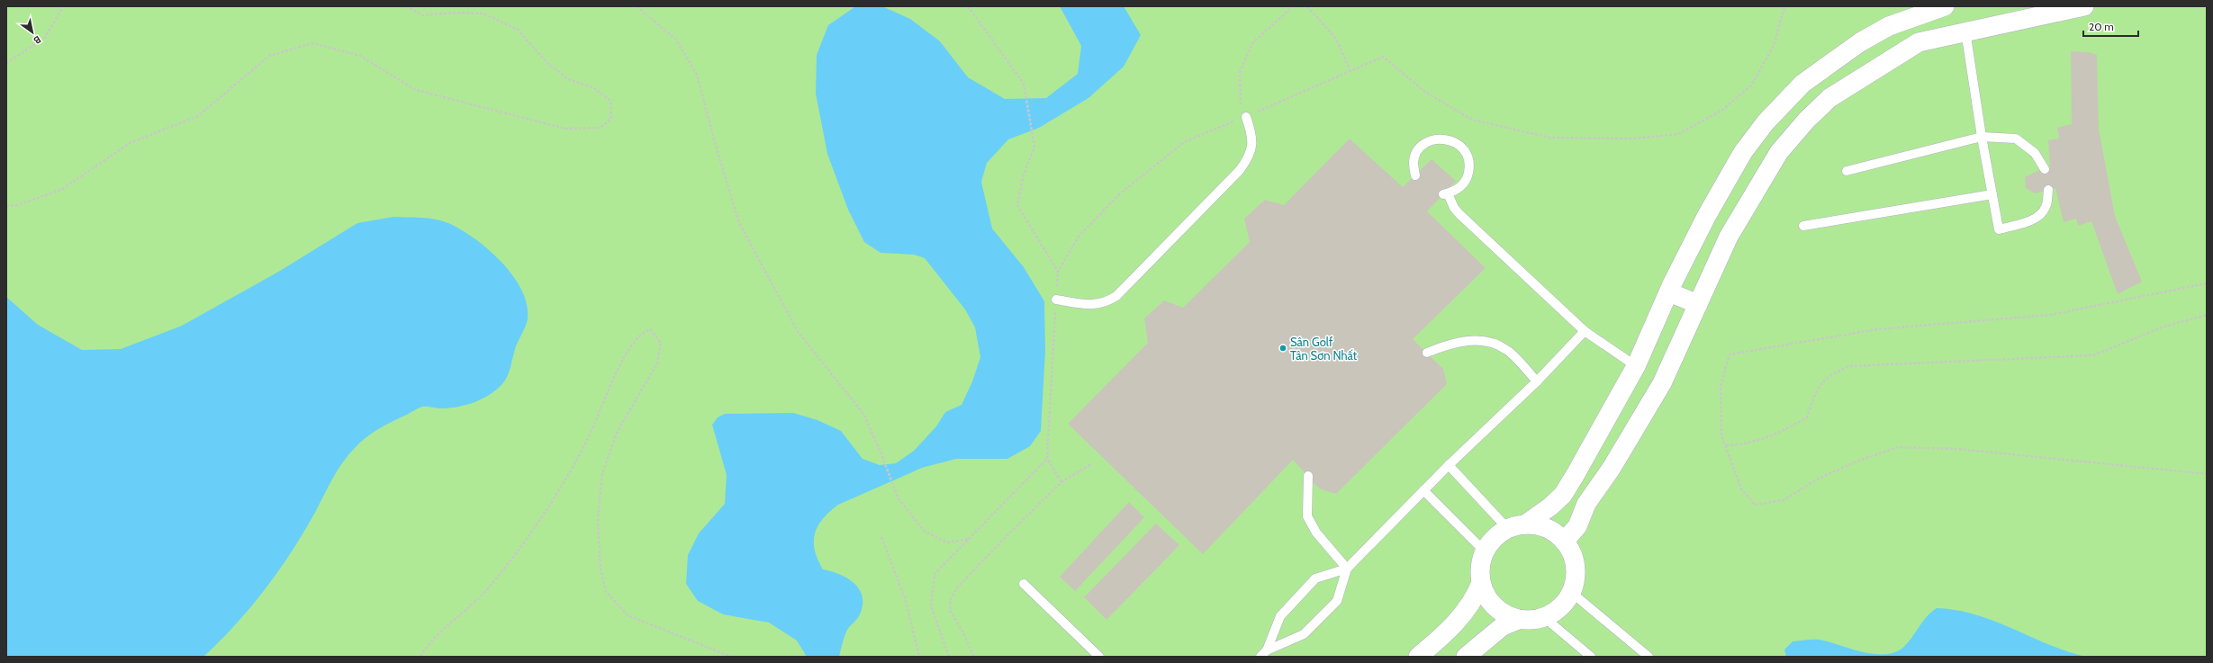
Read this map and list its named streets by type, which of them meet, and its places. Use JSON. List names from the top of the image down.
{
  "places": ["Sân Golf Tân Sơn Nhất"],
  "scale_bar": "20 m",
  "north": "bottom right"
}
